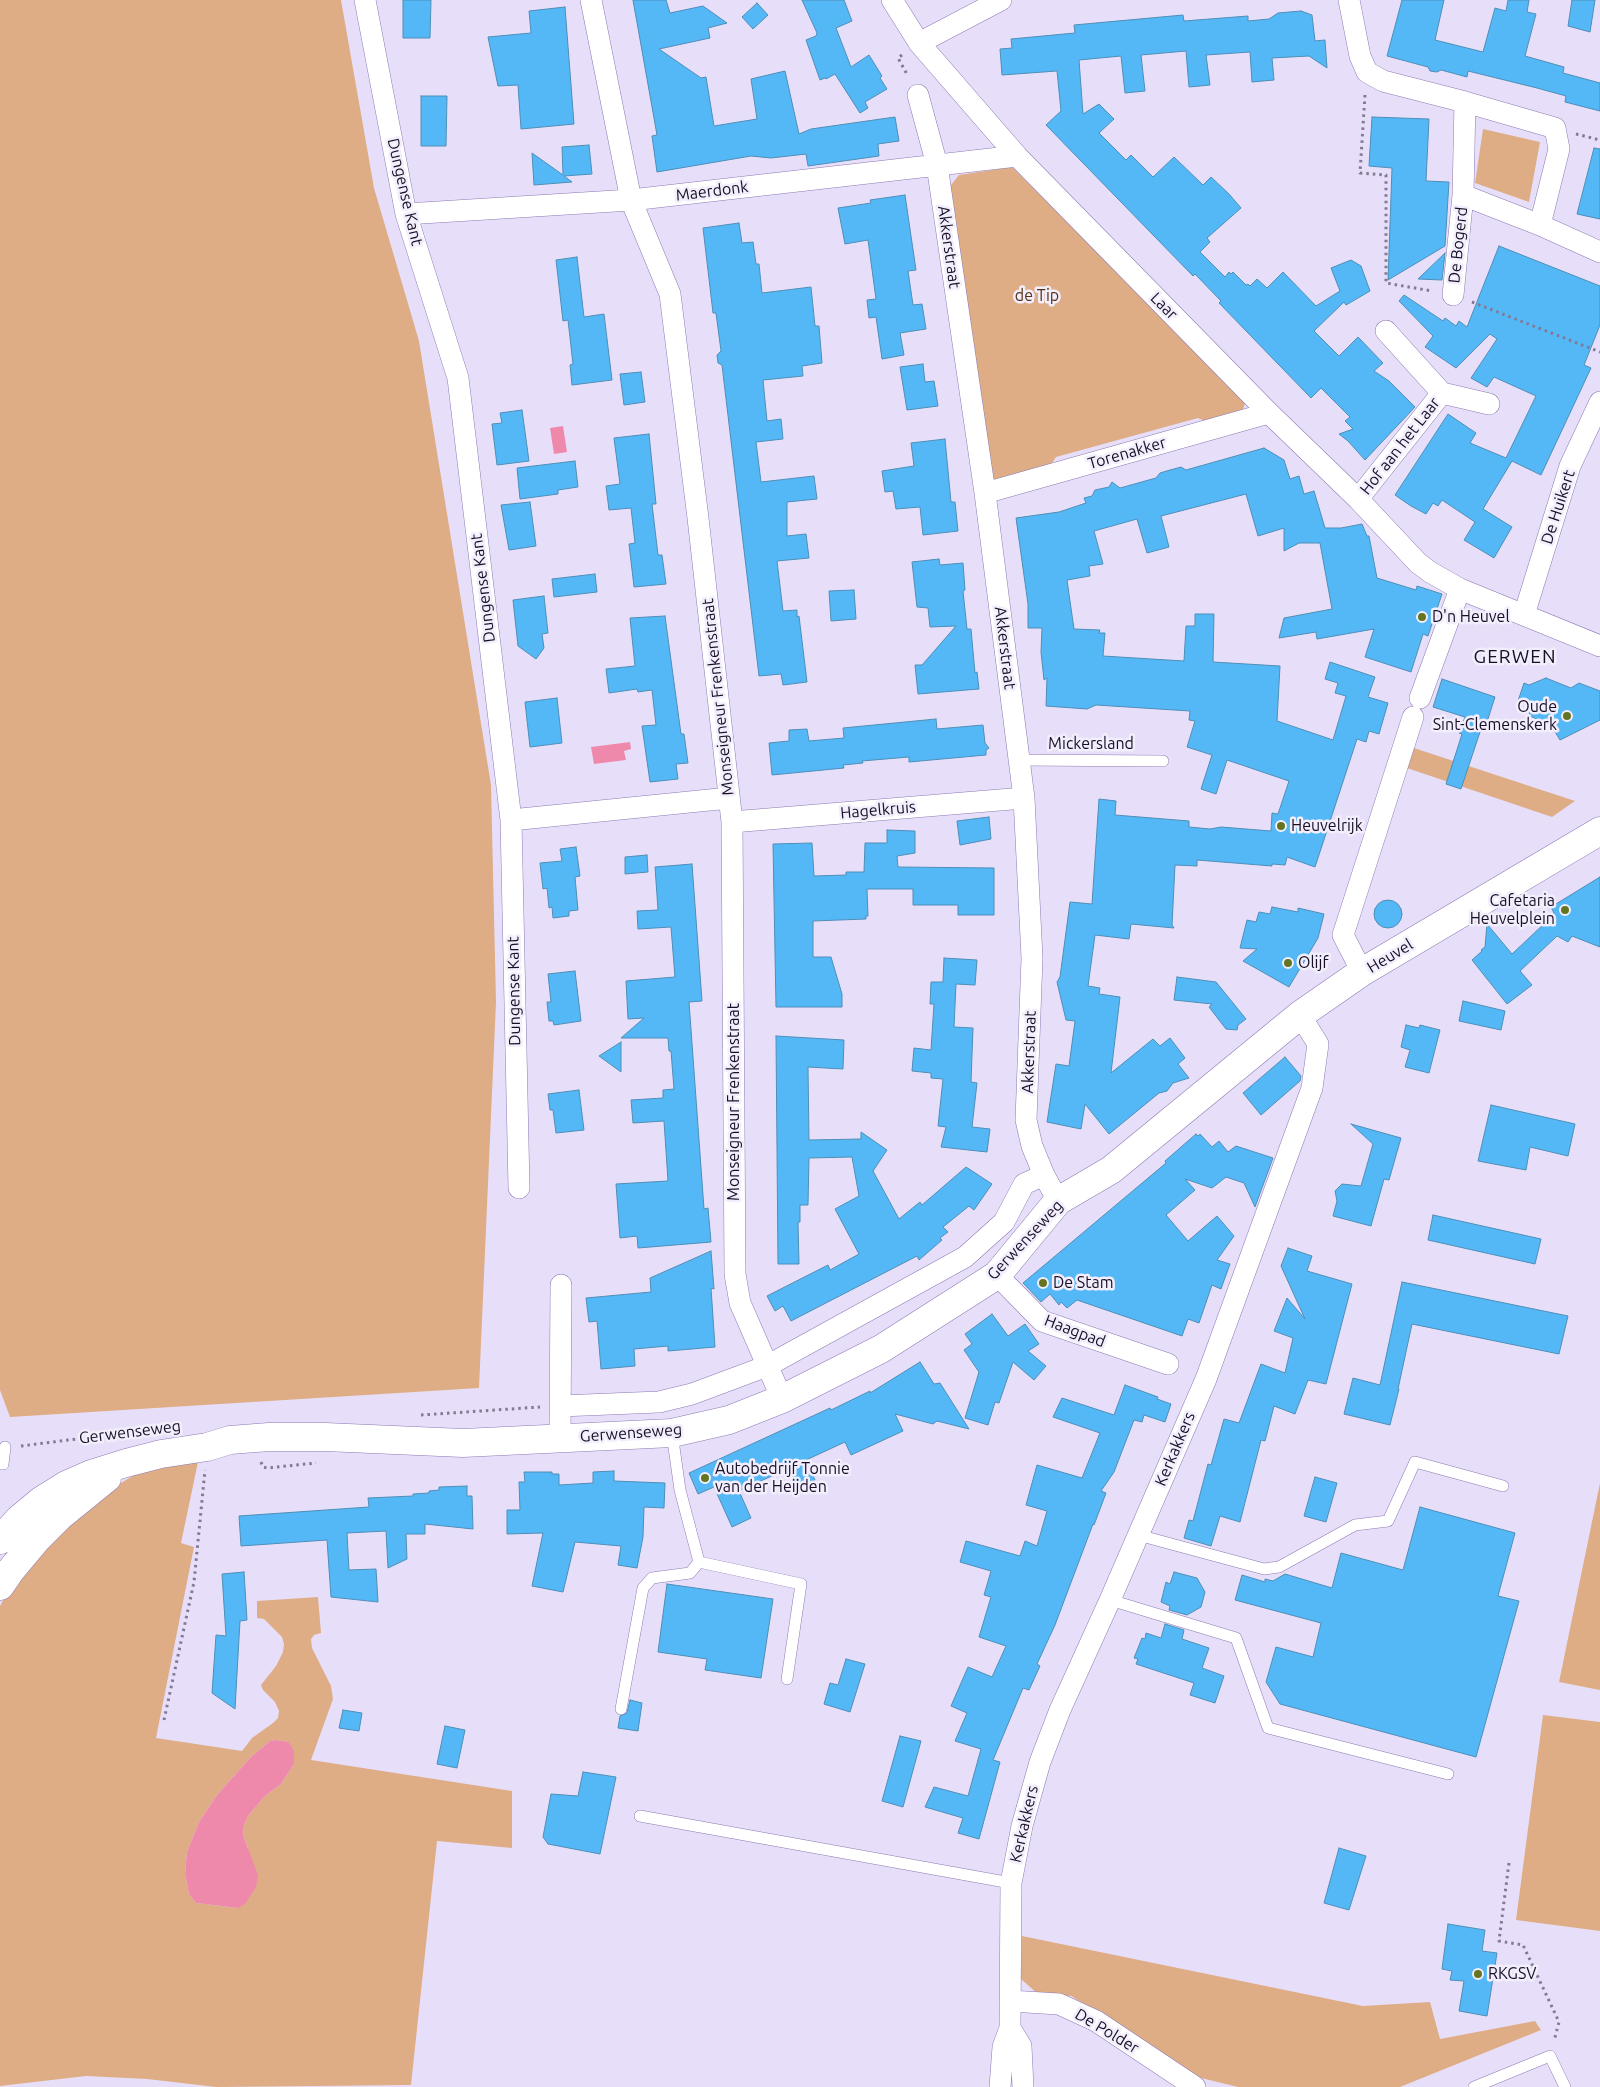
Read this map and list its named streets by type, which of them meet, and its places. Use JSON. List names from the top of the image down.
{
  "streets": {
    "street": [
      "Maerdonk",
      "Dungense Kant",
      "De Bogerd",
      "Akkerstraat",
      "Laar",
      "Hof aan het Laar",
      "Torenakker",
      "De Huikert",
      "Monseigneur Frenkenstraat",
      "Hagelkruis",
      "Heuvel",
      "Gerwenseweg",
      "Haagpad",
      "Kerkakkers",
      "De Polder"
    ],
    "lane": ["Mickersland"]
  },
  "crossings": [
    ["Maerdonk", "Dungense Kant"],
    ["Maerdonk", "Akkerstraat"],
    ["Maerdonk", "Laar"],
    ["Maerdonk", "Monseigneur Frenkenstraat"],
    ["Akkerstraat", "Torenakker"],
    ["Akkerstraat", "Mickersland"],
    ["Akkerstraat", "Hagelkruis"],
    ["Akkerstraat", "Gerwenseweg"],
    ["Laar", "Hof aan het Laar"],
    ["Laar", "Torenakker"],
    ["Laar", "Heuvel"],
    ["Monseigneur Frenkenstraat", "Hagelkruis"],
    ["Monseigneur Frenkenstraat", "Gerwenseweg"],
    ["Heuvel", "Gerwenseweg"],
    ["Gerwenseweg", "Haagpad"],
    ["Gerwenseweg", "Kerkakkers"],
    ["Kerkakkers", "De Polder"]
  ],
  "districts": ["GERWEN"],
  "parks": ["de Tip"],
  "places": [
    "D'n Heuvel",
    "Oude Sint-Clemenskerk",
    "Heuvelrijk",
    "Cafetaria Heuvelplein",
    "Olijf",
    "De Stam",
    "Autobedrijf Tonnie van der Heijden",
    "RKGSV"
  ]
}
